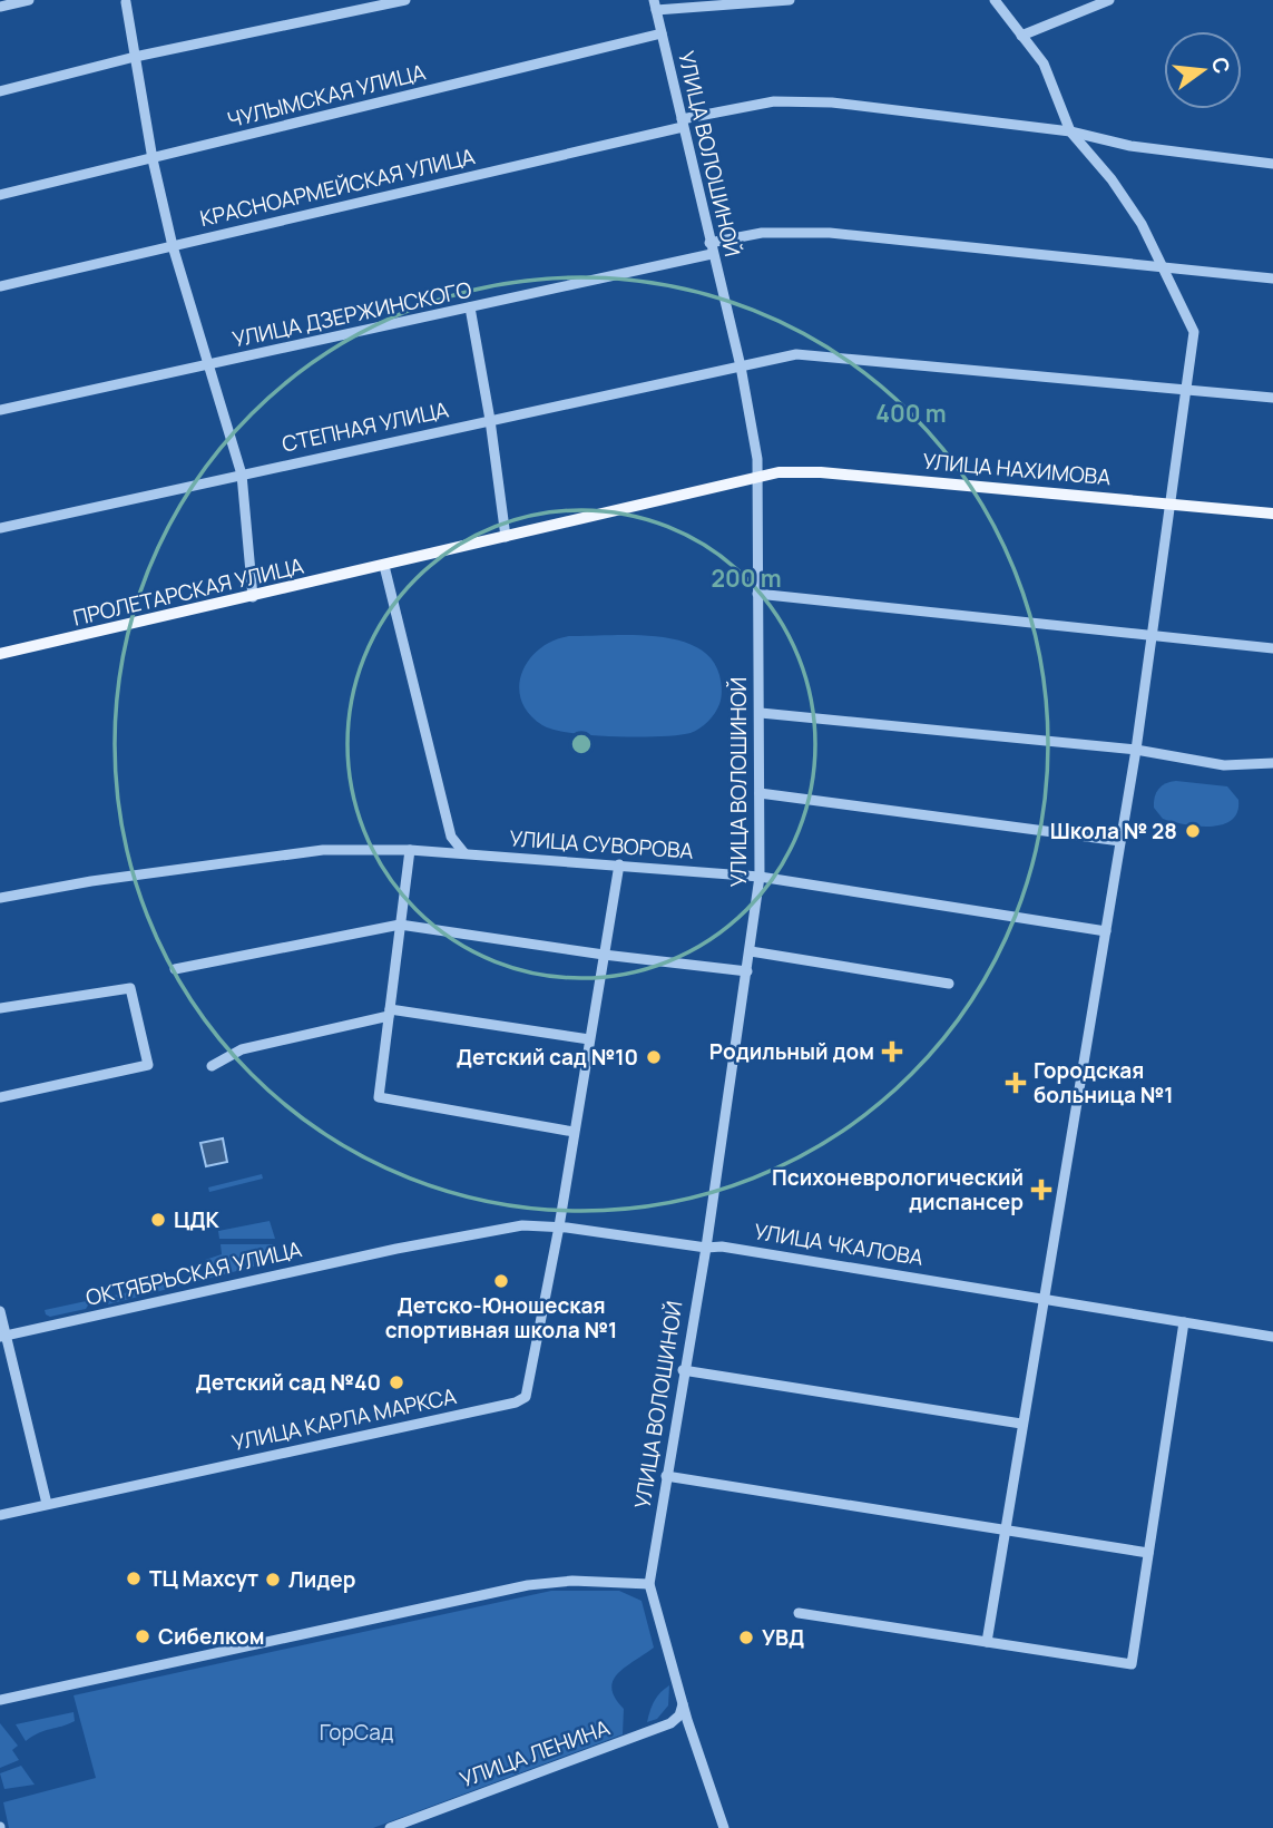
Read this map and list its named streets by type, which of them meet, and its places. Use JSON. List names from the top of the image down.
{
  "streets": {
    "main road": ["УЛИЦА НАХИМОВА", "ПРОЛЕТАРСКАЯ УЛИЦА"],
    "street": [
      "ЧУЛЫМСКАЯ УЛИЦА",
      "УЛИЦА ВОЛОШИНОЙ",
      "КРАСНОАРМЕЙСКАЯ УЛИЦА",
      "УЛИЦА ДЗЕРЖИНСКОГО",
      "СТЕПНАЯ УЛИЦА",
      "УЛИЦА СУВОРОВА",
      "УЛИЦА ЧКАЛОВА",
      "ОКТЯБРЬСКАЯ УЛИЦА",
      "УЛИЦА КАРЛА МАРКСА",
      "УЛИЦА ЛЕНИНА"
    ]
  },
  "crossings": [
    ["ЧУЛЫМСКАЯ УЛИЦА", "УЛИЦА ВОЛОШИНОЙ"],
    ["УЛИЦА ВОЛОШИНОЙ", "КРАСНОАРМЕЙСКАЯ УЛИЦА"],
    ["УЛИЦА ВОЛОШИНОЙ", "УЛИЦА ДЗЕРЖИНСКОГО"],
    ["УЛИЦА ВОЛОШИНОЙ", "СТЕПНАЯ УЛИЦА"],
    ["УЛИЦА ВОЛОШИНОЙ", "УЛИЦА НАХИМОВА"],
    ["УЛИЦА ВОЛОШИНОЙ", "ПРОЛЕТАРСКАЯ УЛИЦА"],
    ["УЛИЦА ВОЛОШИНОЙ", "УЛИЦА СУВОРОВА"],
    ["УЛИЦА ВОЛОШИНОЙ", "УЛИЦА ЧКАЛОВА"],
    ["УЛИЦА ВОЛОШИНОЙ", "УЛИЦА ЛЕНИНА"],
    ["УЛИЦА НАХИМОВА", "ПРОЛЕТАРСКАЯ УЛИЦА"],
    ["УЛИЦА ЧКАЛОВА", "ОКТЯБРЬСКАЯ УЛИЦА"],
    ["УЛИЦА ЧКАЛОВА", "УЛИЦА КАРЛА МАРКСА"]
  ],
  "parks": ["ГорСад"],
  "places": {
    "other": [
      "Школа № 28",
      "Детский сад №10",
      "ЦДК",
      "Детско-Юношеская спортивная школа №1",
      "Детский сад №40",
      "ТЦ Махсут",
      "Лидер",
      "Сибелком",
      "УВД"
    ],
    "health": ["Родильный дом", "Городская больница №1", "Психоневрологический диспансер"]
  },
  "north": "right",
  "rings": ["400 m", "200 m"]
}
